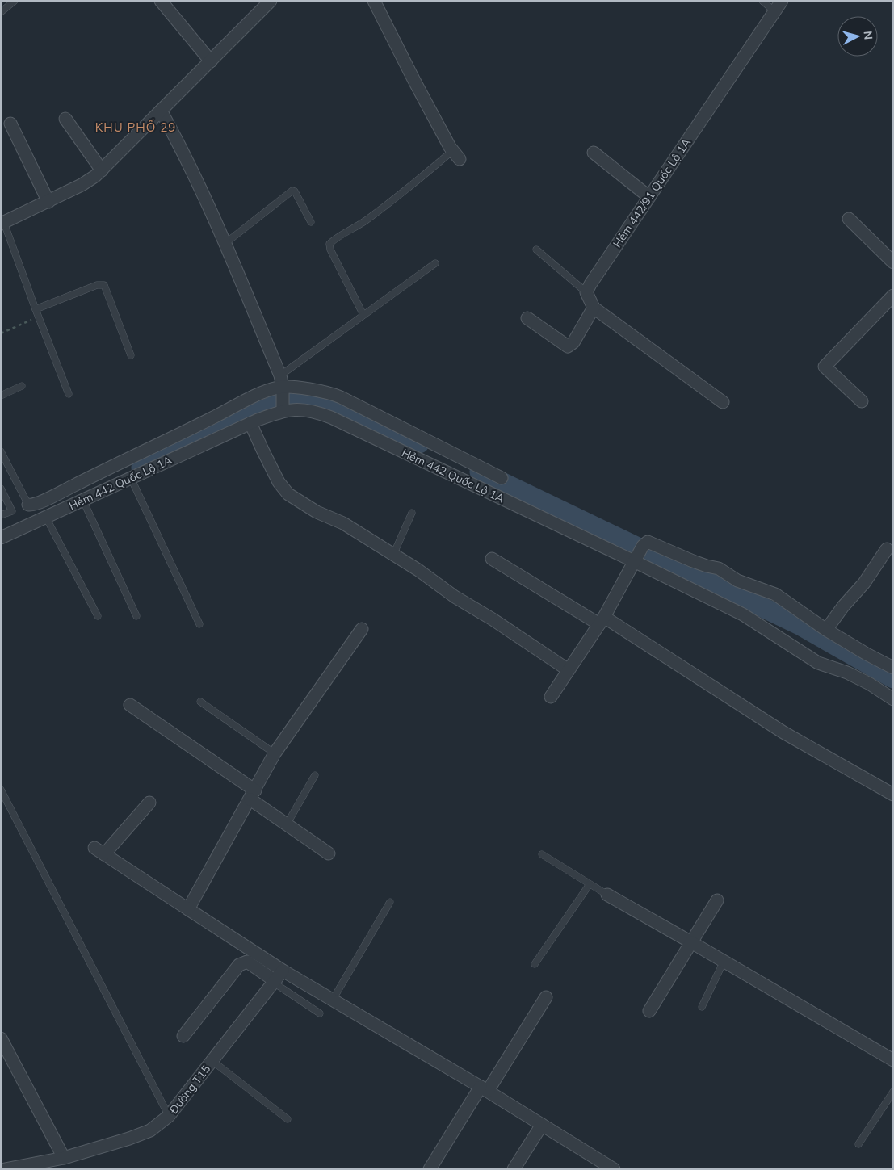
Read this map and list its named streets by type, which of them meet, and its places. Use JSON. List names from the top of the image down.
{
  "streets": {
    "street": ["Hẻm 442/91 Quốc Lộ 1A", "Hẻm 442 Quốc Lộ 1A", "Đường T15"]
  },
  "districts": ["KHU PHỐ 29"],
  "north": "right"
}
